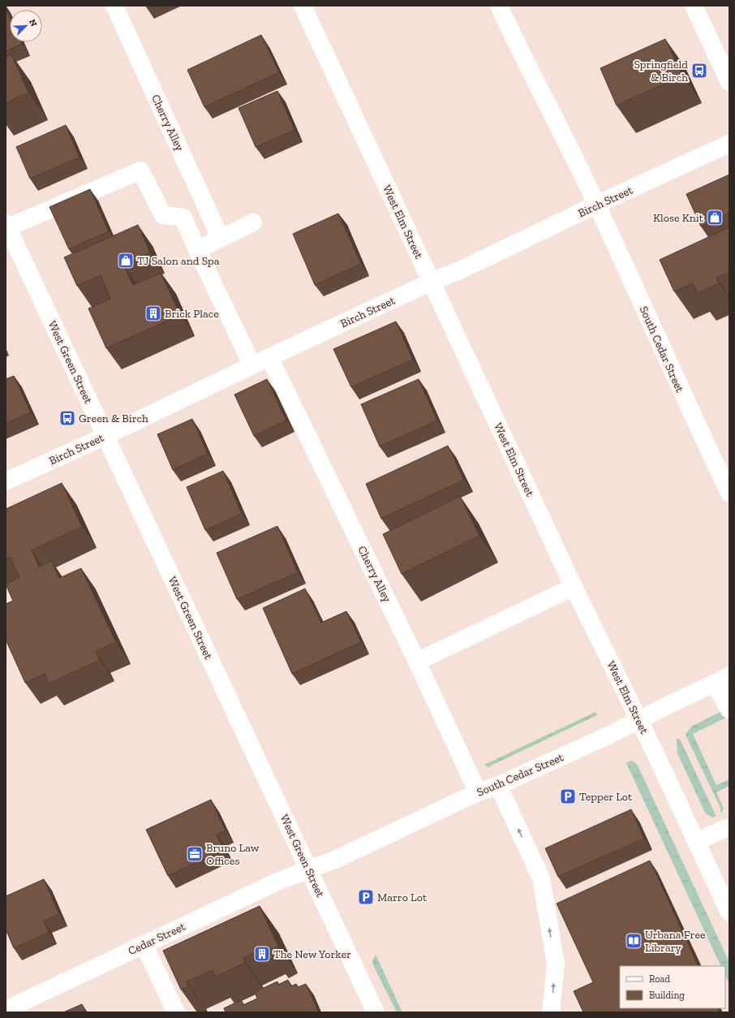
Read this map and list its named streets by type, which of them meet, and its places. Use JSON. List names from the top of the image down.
{
  "streets": {
    "street": [
      "Cherry Alley",
      "Birch Street",
      "West Elm Street",
      "South Cedar Street",
      "West Green Street",
      "Cedar Street"
    ]
  },
  "crossings": [
    ["Cherry Alley", "Birch Street"],
    ["Cherry Alley", "South Cedar Street"],
    ["Birch Street", "West Elm Street"],
    ["Birch Street", "South Cedar Street"],
    ["Birch Street", "West Green Street"],
    ["West Elm Street", "South Cedar Street"],
    ["South Cedar Street", "West Green Street"],
    ["South Cedar Street", "Cedar Street"],
    ["West Green Street", "Cedar Street"]
  ],
  "places": {
    "bus stop": ["Springfield & Birch", "Green & Birch"],
    "shop": ["Klose Knit", "TJ Salon and Spa"],
    "building": ["Brick Place", "The New Yorker"],
    "parking": ["Tepper Lot", "Marro Lot"],
    "office": ["Bruno Law Offices"],
    "library": ["Urbana Free Library"]
  },
  "legend": ["Road", "Building"],
  "north": "top right"
}
